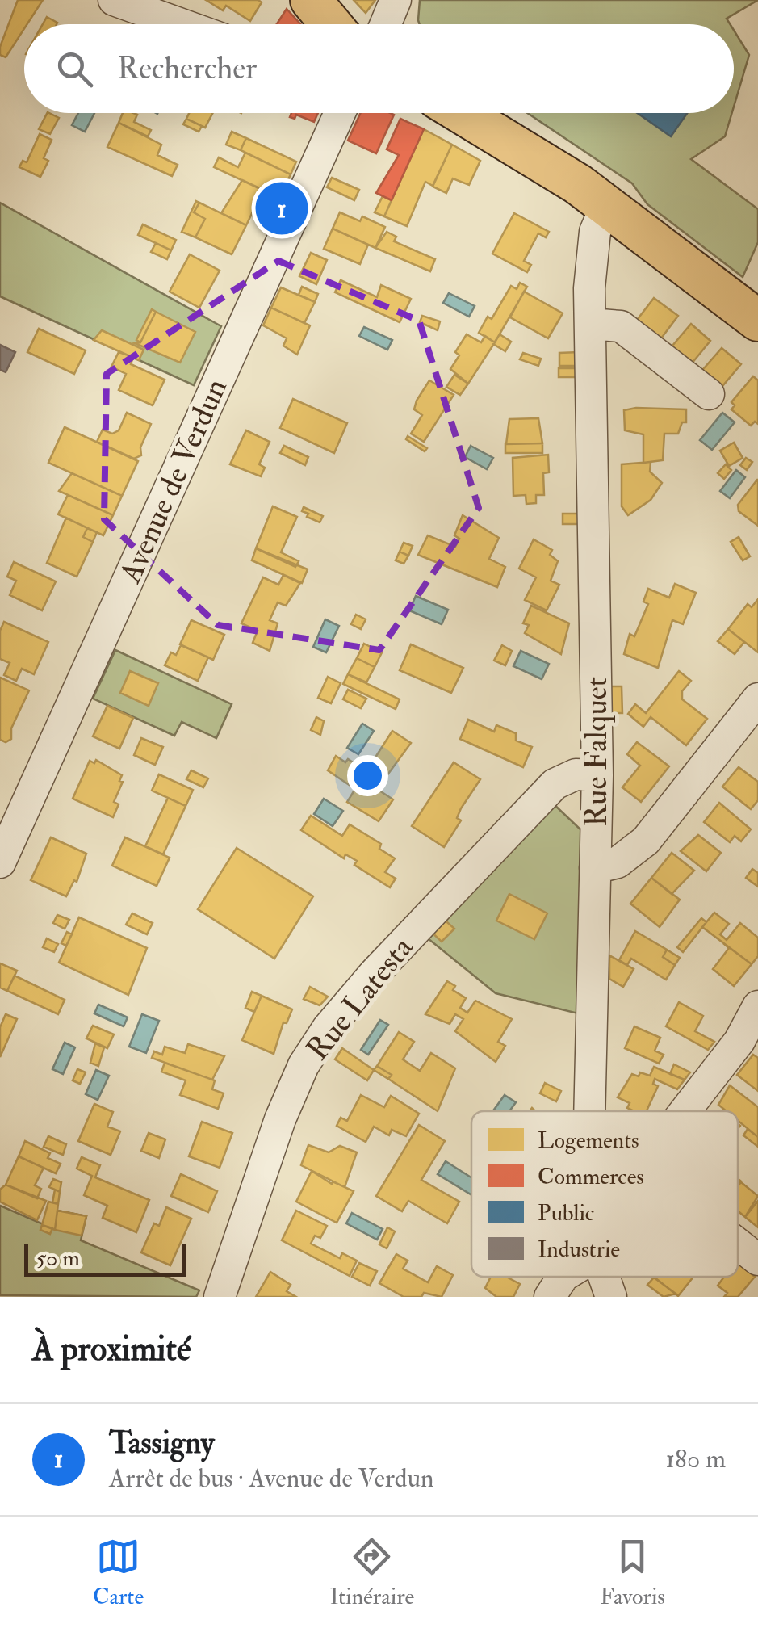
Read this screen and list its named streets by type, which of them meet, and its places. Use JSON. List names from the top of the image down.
{
  "streets": {
    "street": ["Avenue de Verdun", "Rue Falquet", "Rue Latesta"]
  },
  "crossings": [
    ["Rue Falquet", "Rue Latesta"]
  ],
  "legend": [
    "Logements",
    "Commerces",
    "Public",
    "Industrie"
  ],
  "scale_bar": "50 m",
  "page": {
    "search": "Rechercher",
    "pins": "1",
    "scale": "50 m",
    "heading": "À proximité",
    "list": [
      {
        "mark": "1",
        "name": "Tassigny",
        "note": "Arrêt de bus · Avenue de Verdun",
        "value": "180 m"
      }
    ],
    "nav": ["Carte", "Itinéraire", "Favoris"]
  }
}
